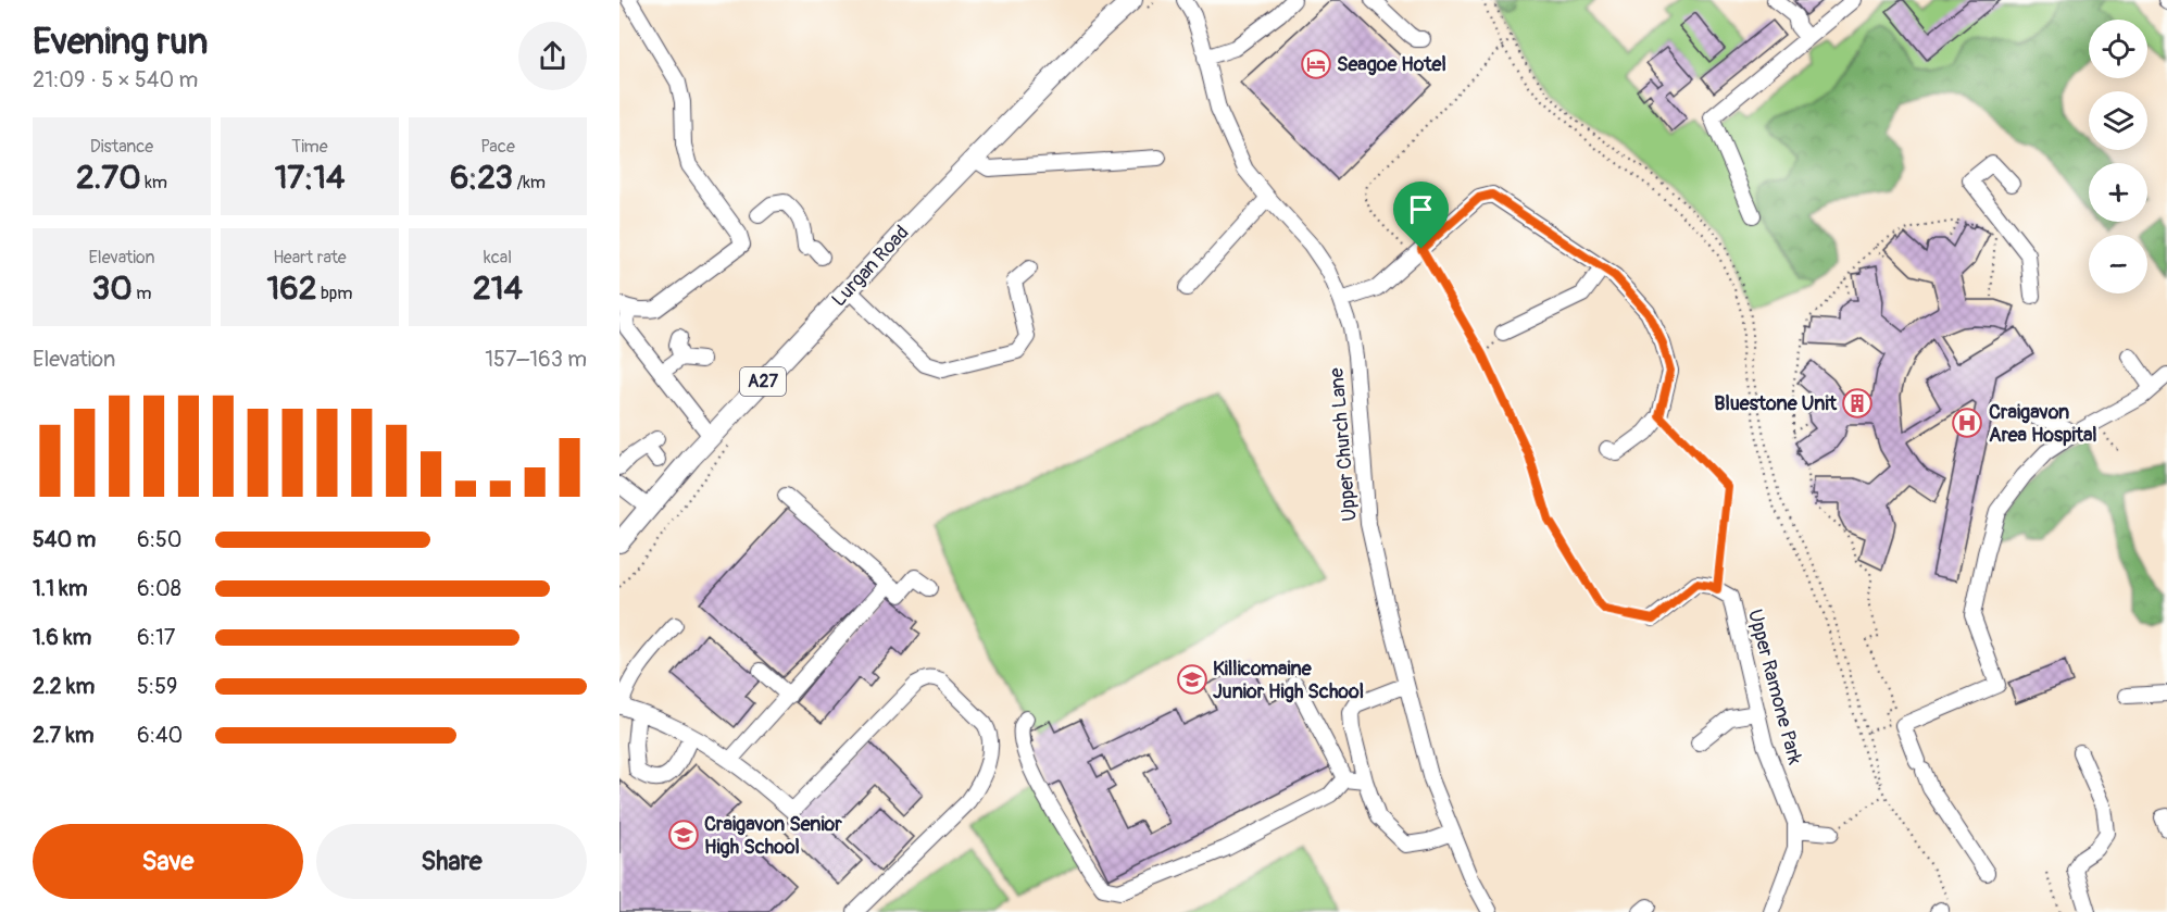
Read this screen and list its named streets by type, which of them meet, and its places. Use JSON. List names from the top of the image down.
{
  "streets": {
    "main road": ["Lurgan Road", "A27"],
    "street": ["Upper Church Lane", "Upper Ramone Park"]
  },
  "places": {
    "hotel": ["Seagoe Hotel"],
    "building": ["Bluestone Unit"],
    "hospital": ["Craigavon Area Hospital"],
    "school or university": ["Killicomaine Junior High School", "Craigavon Senior High School"]
  },
  "page": {
    "heading": ["Evening run", "21:09 · 5 × 540 m"],
    "map_buttons": ["+", "−"],
    "stats": [
      ["Distance", "2.70 km"],
      ["Time", "17:14"],
      ["Pace", "6:23 /km"],
      ["Elevation", "30 m"],
      ["Heart rate", "162 bpm"],
      ["kcal", "214"]
    ],
    "chart": ["Elevation", "157–163 m"],
    "list": [
      {
        "name": "540 m",
        "note": "6:50"
      },
      {
        "name": "1.1 km",
        "note": "6:08"
      },
      {
        "name": "1.6 km",
        "note": "6:17"
      },
      {
        "name": "2.2 km",
        "note": "5:59"
      },
      {
        "name": "2.7 km",
        "note": "6:40"
      }
    ],
    "buttons": ["Save", "Share"]
  }
}
